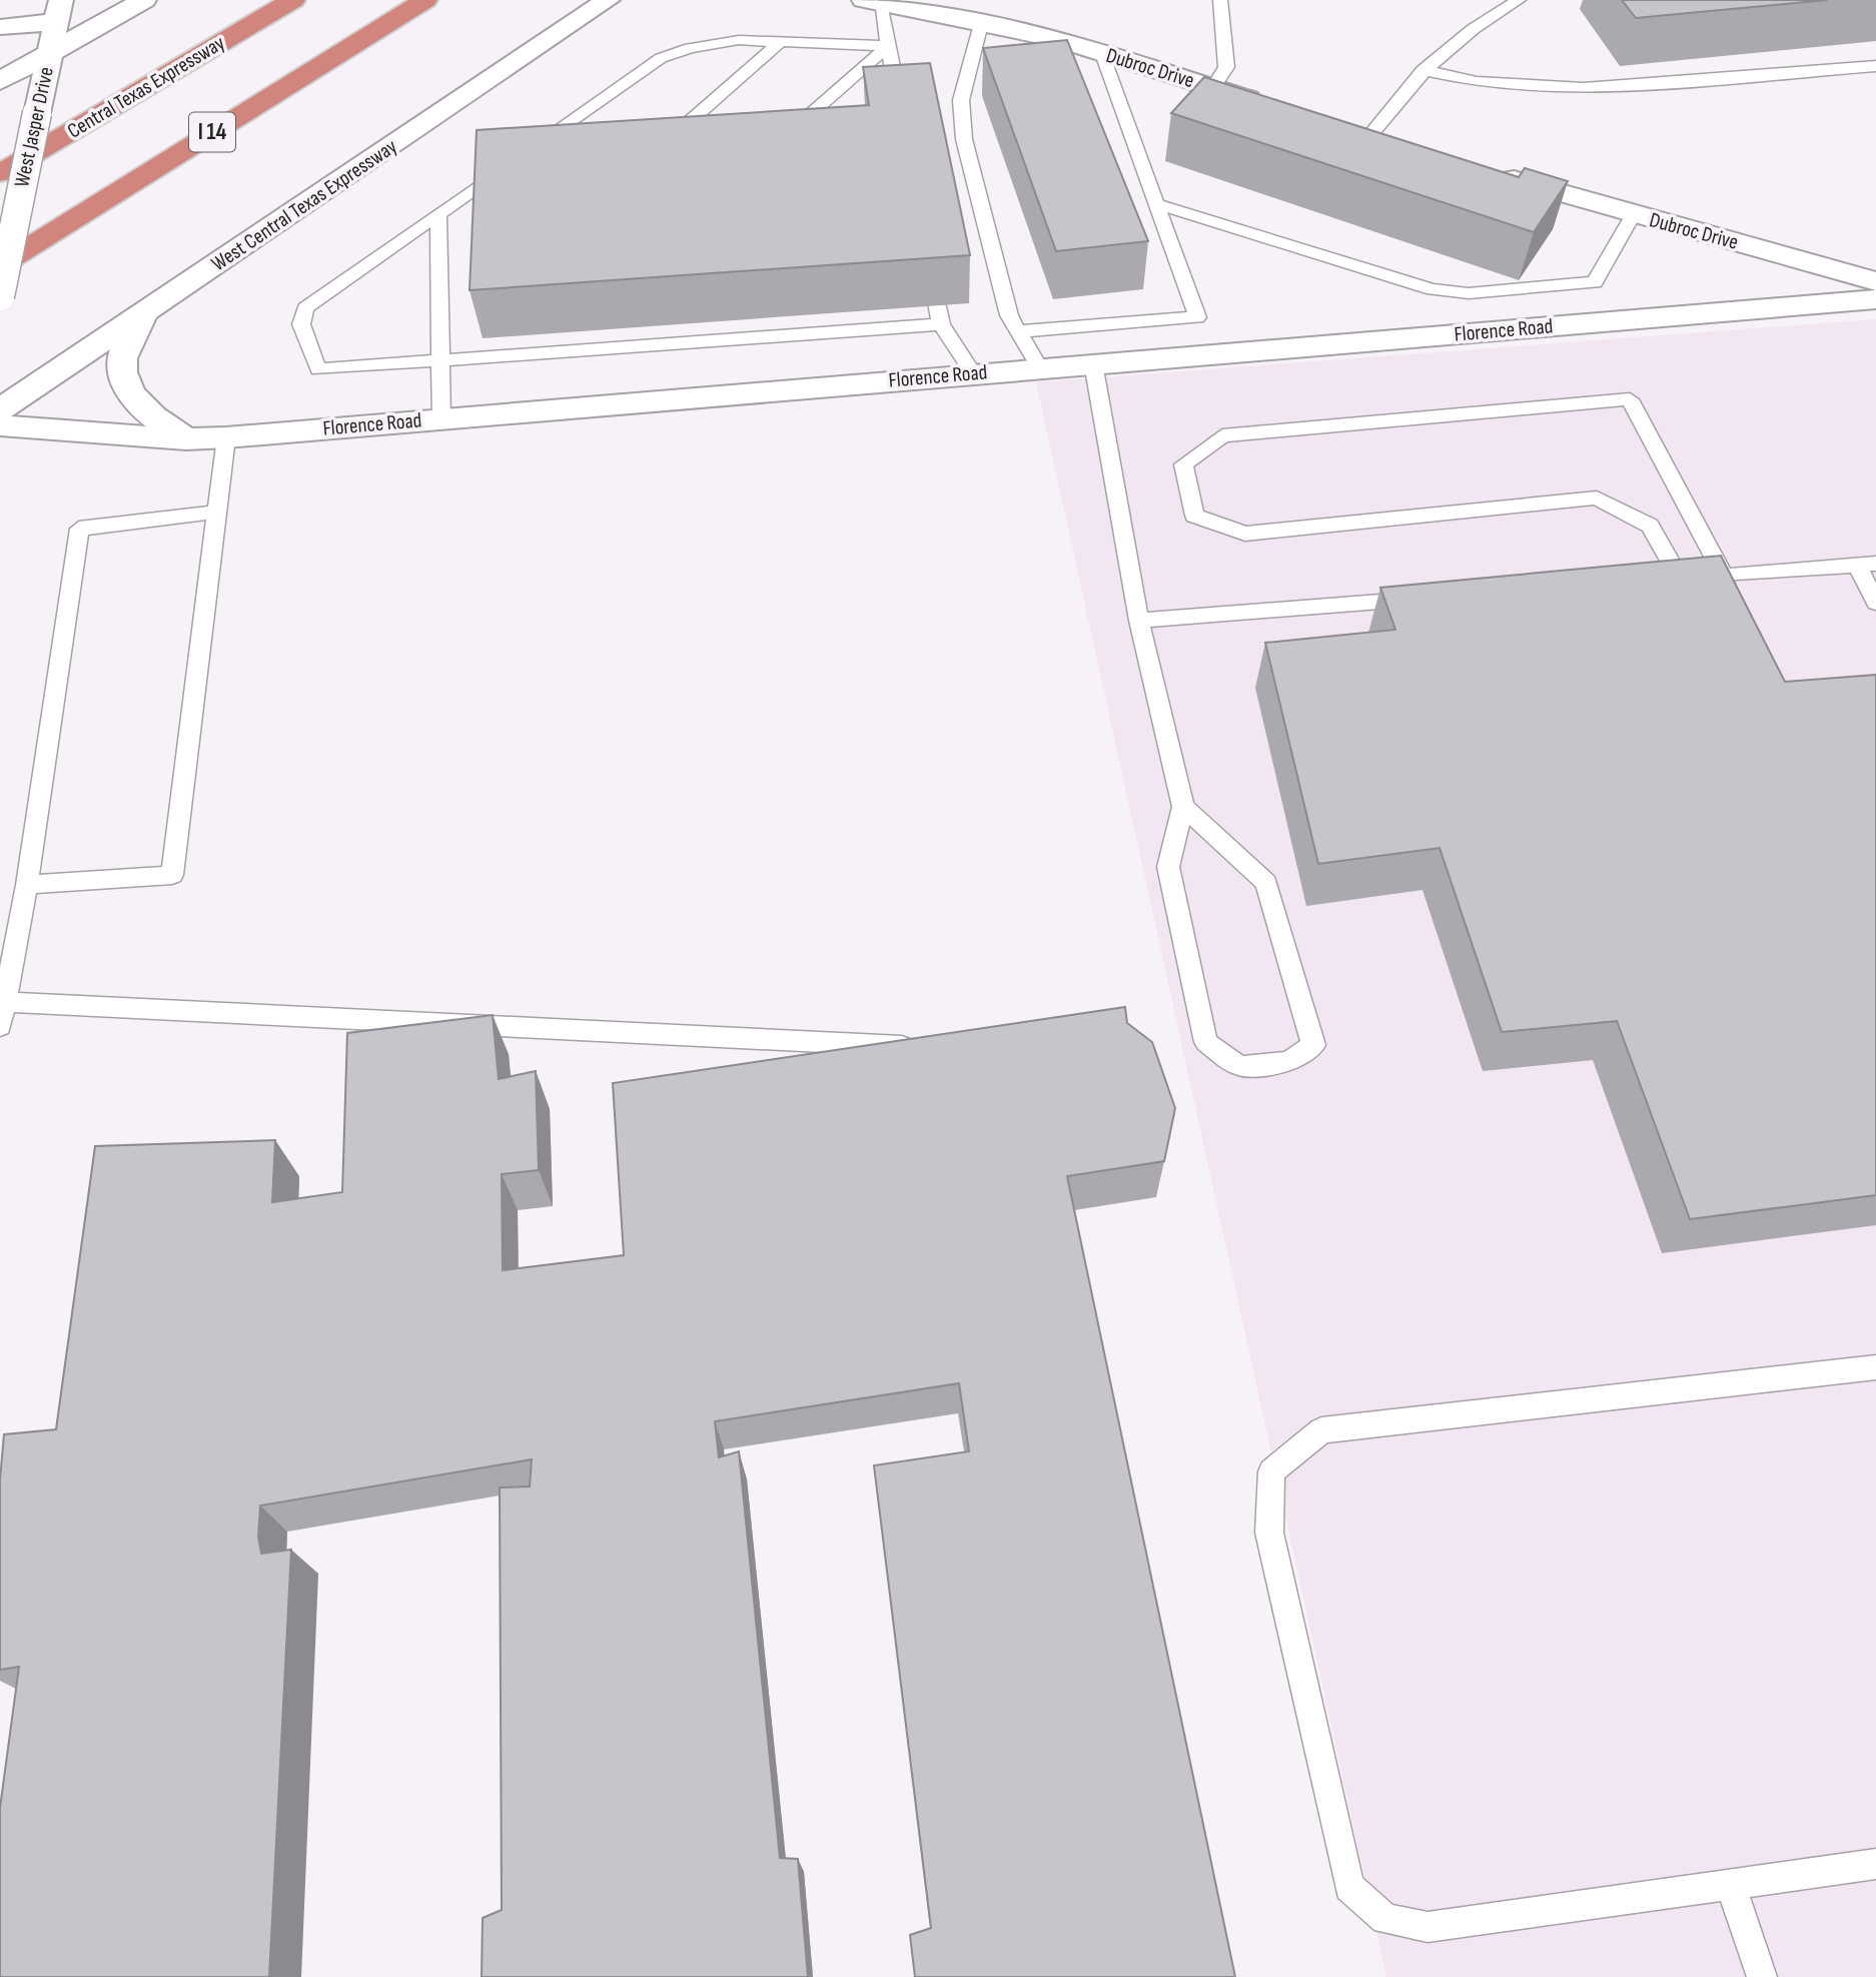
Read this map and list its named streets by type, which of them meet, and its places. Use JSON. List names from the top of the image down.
{
  "streets": {
    "highway": ["Central Texas Expressway", "I 14"],
    "street": [
      "Dubroc Drive",
      "West Jasper Drive",
      "West Central Texas Expressway",
      "Florence Road"
    ]
  }
}
